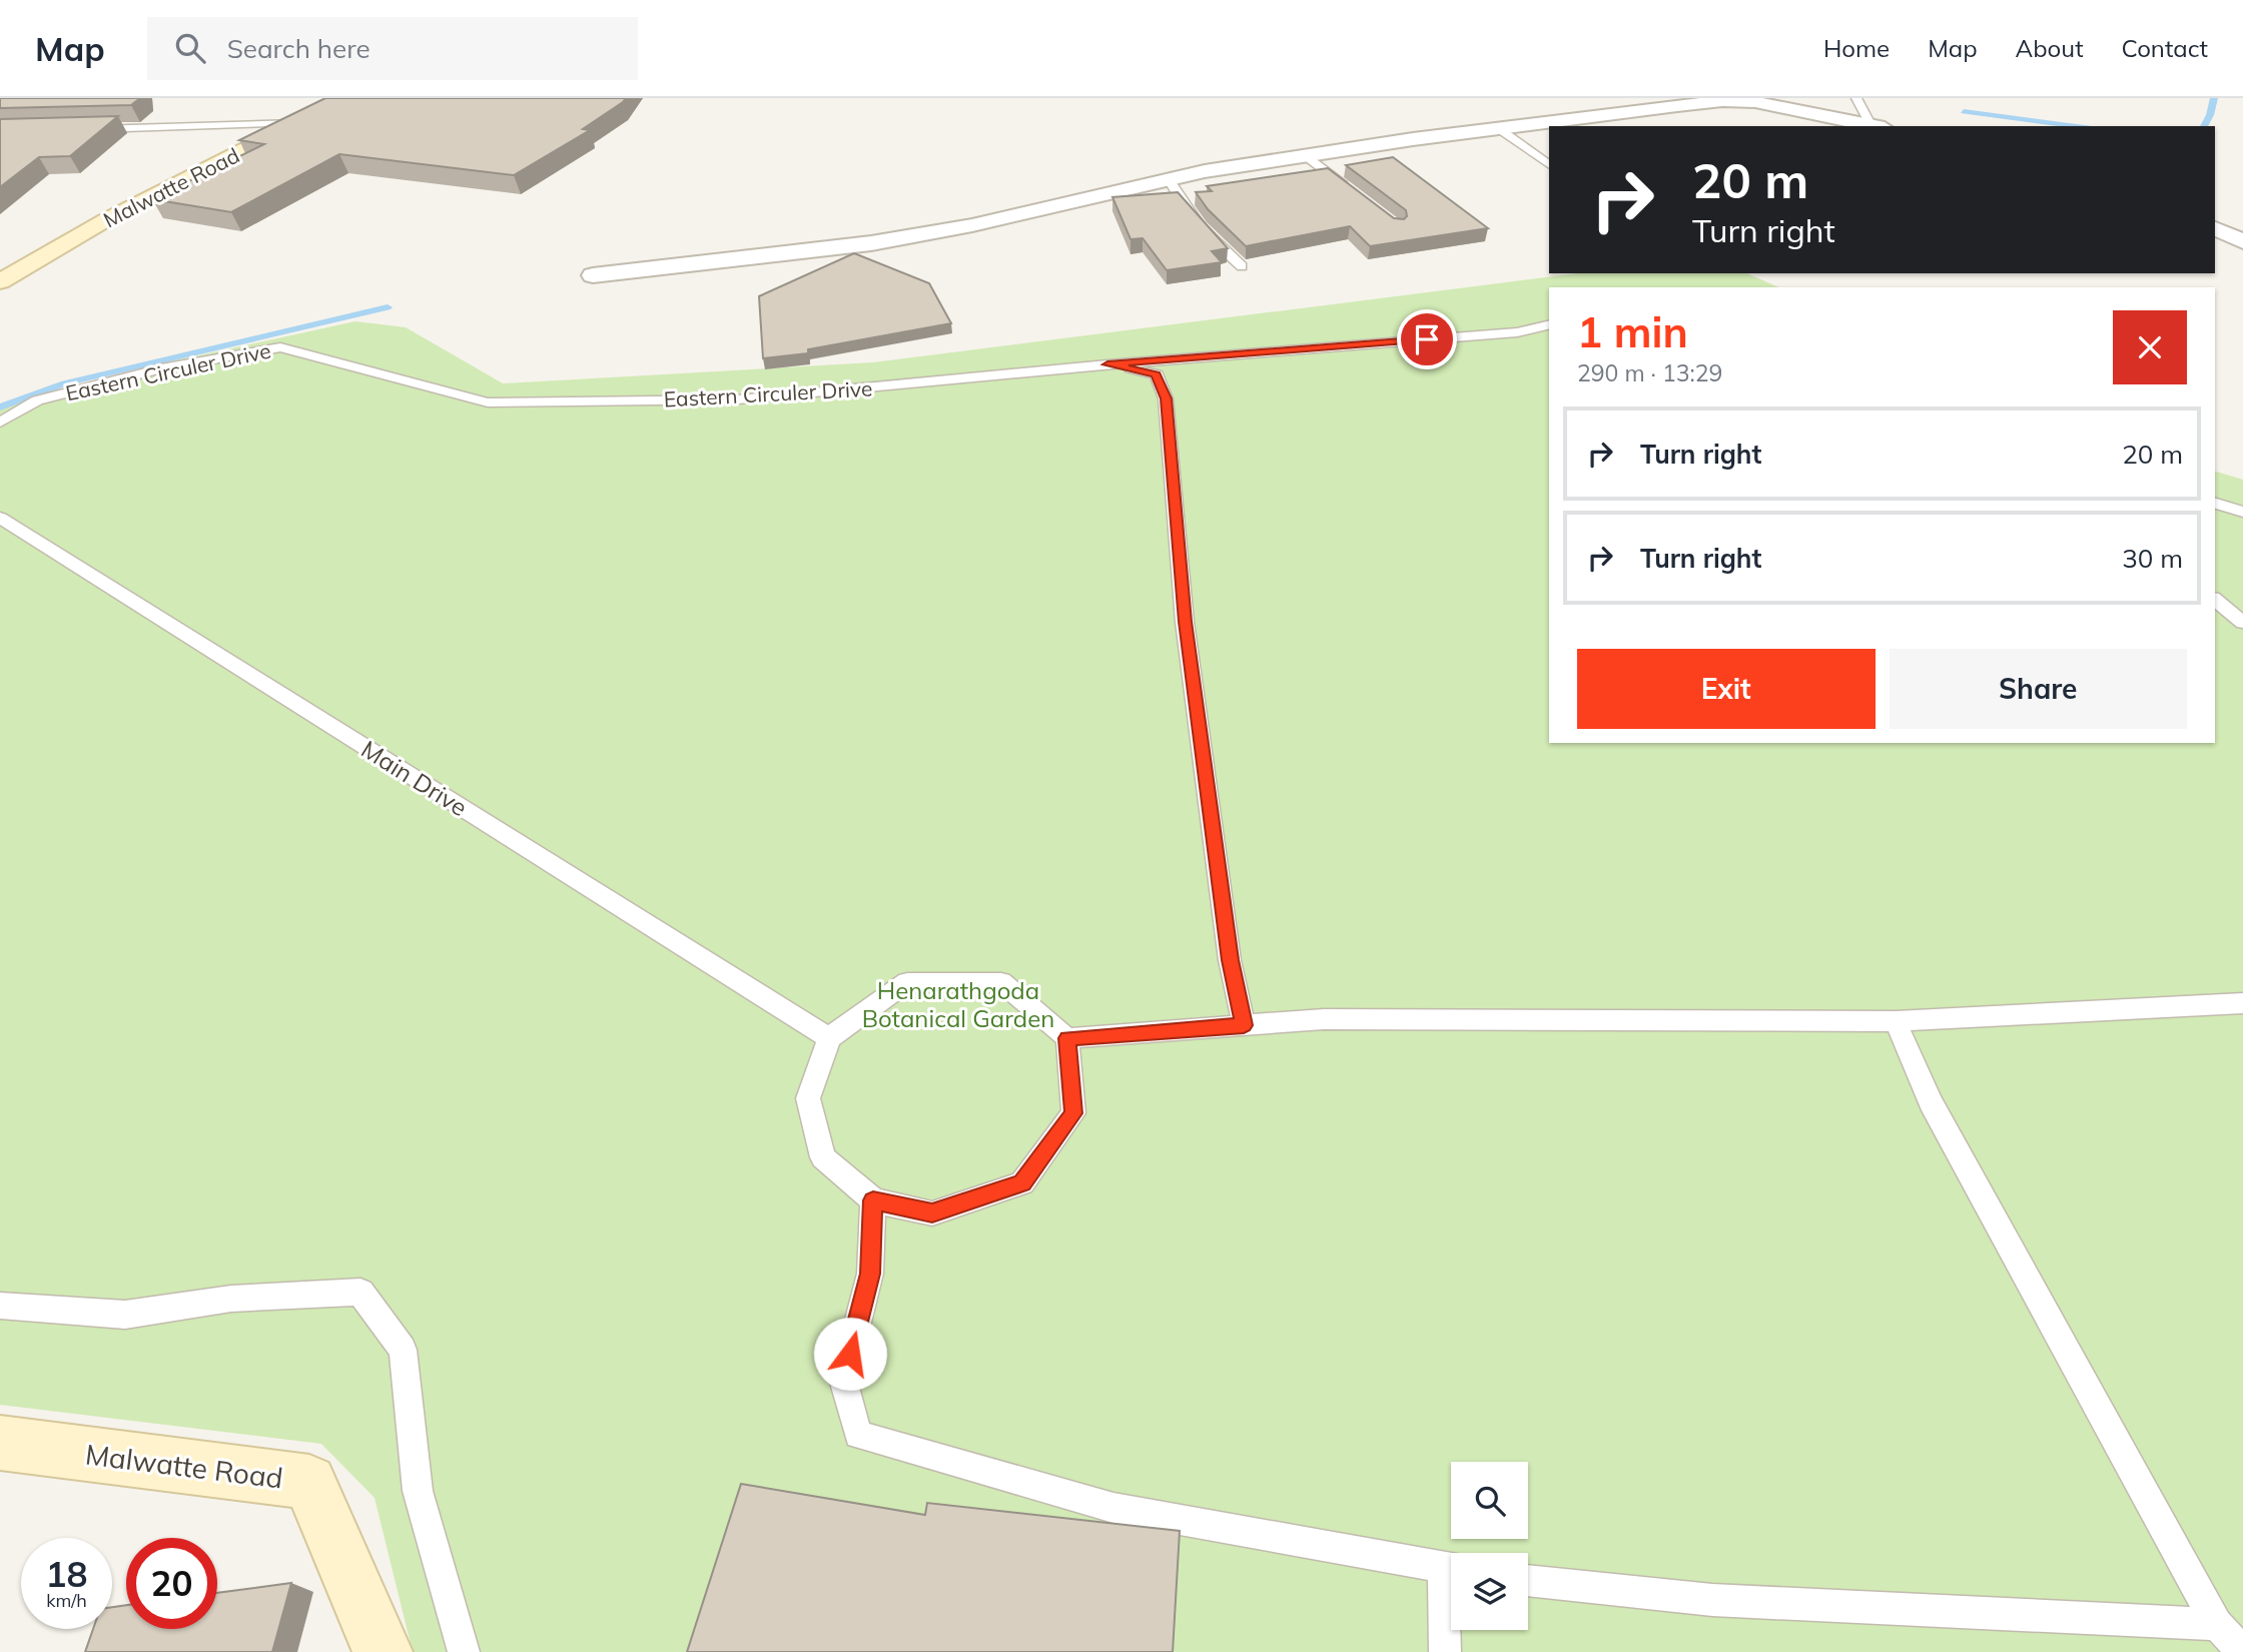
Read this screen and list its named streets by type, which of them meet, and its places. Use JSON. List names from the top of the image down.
{
  "streets": {
    "street": ["Malwatte Road"],
    "lane": ["Eastern Circuler Drive", "Main Drive"]
  },
  "parks": ["Henarathgoda Botanical Garden"],
  "page": {
    "header": "Map",
    "search": "Search here",
    "nav": [
      "Home",
      "Map",
      "About",
      "Contact"
    ],
    "turn": ["20 m", "Turn right"],
    "heading": ["1 min", "290 m · 13:29"],
    "list": [
      {
        "name": "Turn right",
        "value": "20 m"
      },
      {
        "name": "Turn right",
        "value": "30 m"
      }
    ],
    "buttons": ["Exit", "Share"],
    "speed": "18 km/h",
    "limit": "20"
  }
}
